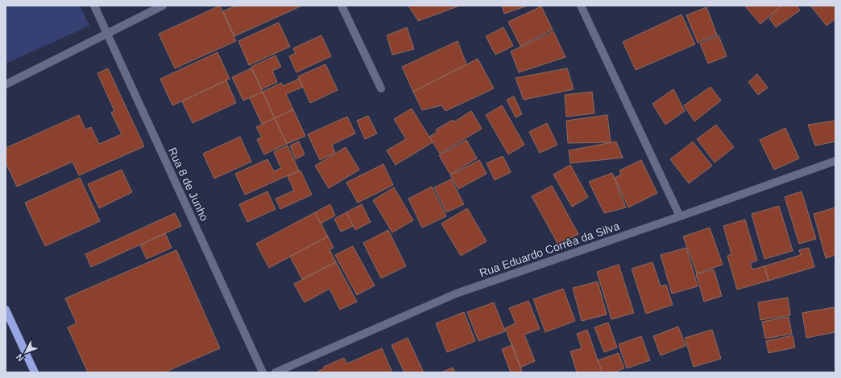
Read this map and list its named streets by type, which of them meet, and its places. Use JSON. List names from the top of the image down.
{
  "streets": {
    "street": ["Rua 8 de Junho", "Rua Eduardo Corrêa da Silva"]
  },
  "north": "bottom left"
}
